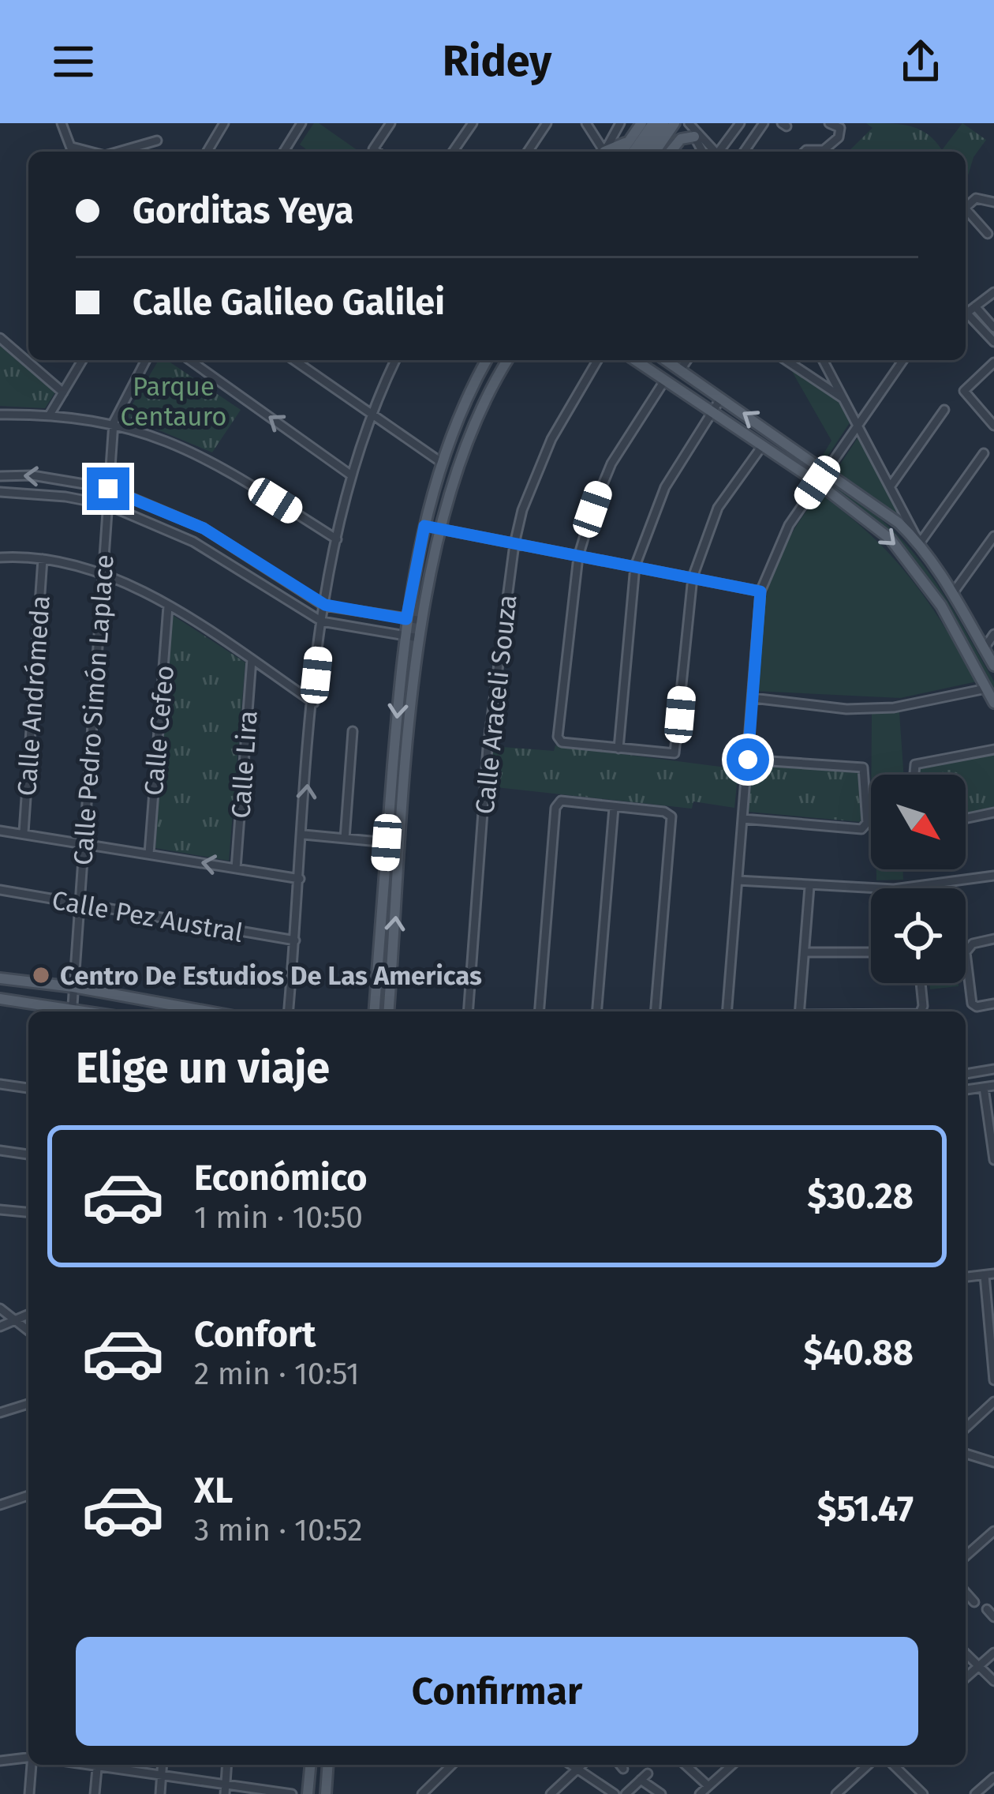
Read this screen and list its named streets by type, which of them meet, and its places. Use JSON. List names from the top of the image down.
{
  "streets": {
    "street": [
      "Calle Andrómeda",
      "Calle Araceli Souza",
      "Calle Pedro Simón Laplace",
      "Calle Cefeo",
      "Calle Lira",
      "Calle Pez Austral"
    ]
  },
  "crossings": [
    ["Calle Pedro Simón Laplace", "Calle Pez Austral"]
  ],
  "parks": ["Parque Centauro"],
  "places": ["Centro De Estudios De Las Americas"],
  "north": "bottom right",
  "page": {
    "header": "Ridey",
    "banner": ["Gorditas Yeya", "Calle Galileo Galilei"],
    "heading": "Elige un viaje",
    "list": [
      {
        "name": "Económico",
        "note": "1 min · 10:50",
        "value": "$30.28"
      },
      {
        "name": "Confort",
        "note": "2 min · 10:51",
        "value": "$40.88"
      },
      {
        "name": "XL",
        "note": "3 min · 10:52",
        "value": "$51.47"
      }
    ],
    "buttons": "Confirmar"
  }
}
